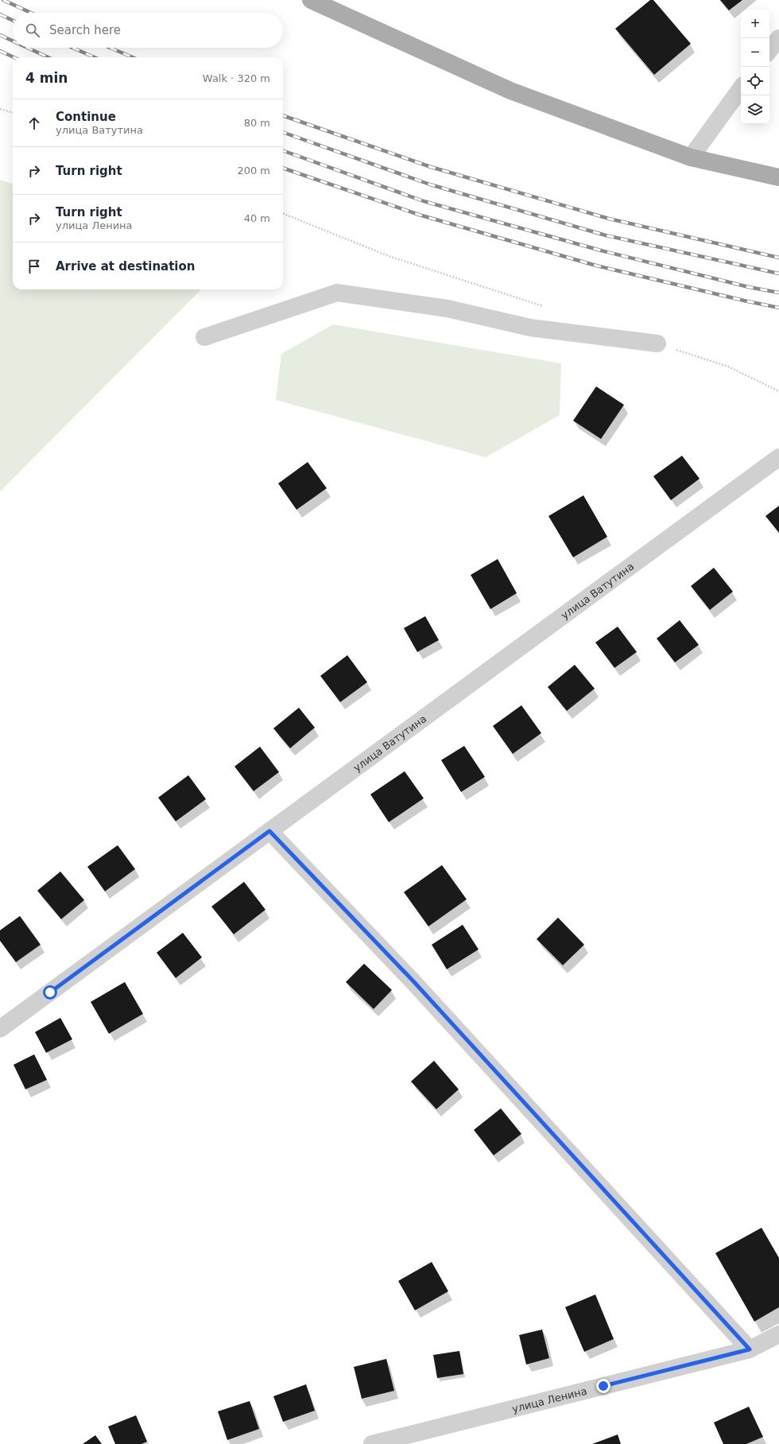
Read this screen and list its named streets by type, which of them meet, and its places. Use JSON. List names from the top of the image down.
{
  "streets": {
    "street": ["улица Ватутина", "улица Ленина"]
  },
  "page": {
    "map_buttons": ["+", "−"],
    "search": "Search here",
    "heading": ["4 min", "Walk · 320 m"],
    "list": [
      ["Continue", "улица Ватутина", "80 m"],
      ["Turn right", "200 m"],
      ["Turn right", "улица Ленина", "40 m"],
      "Arrive at destination"
    ]
  }
}
